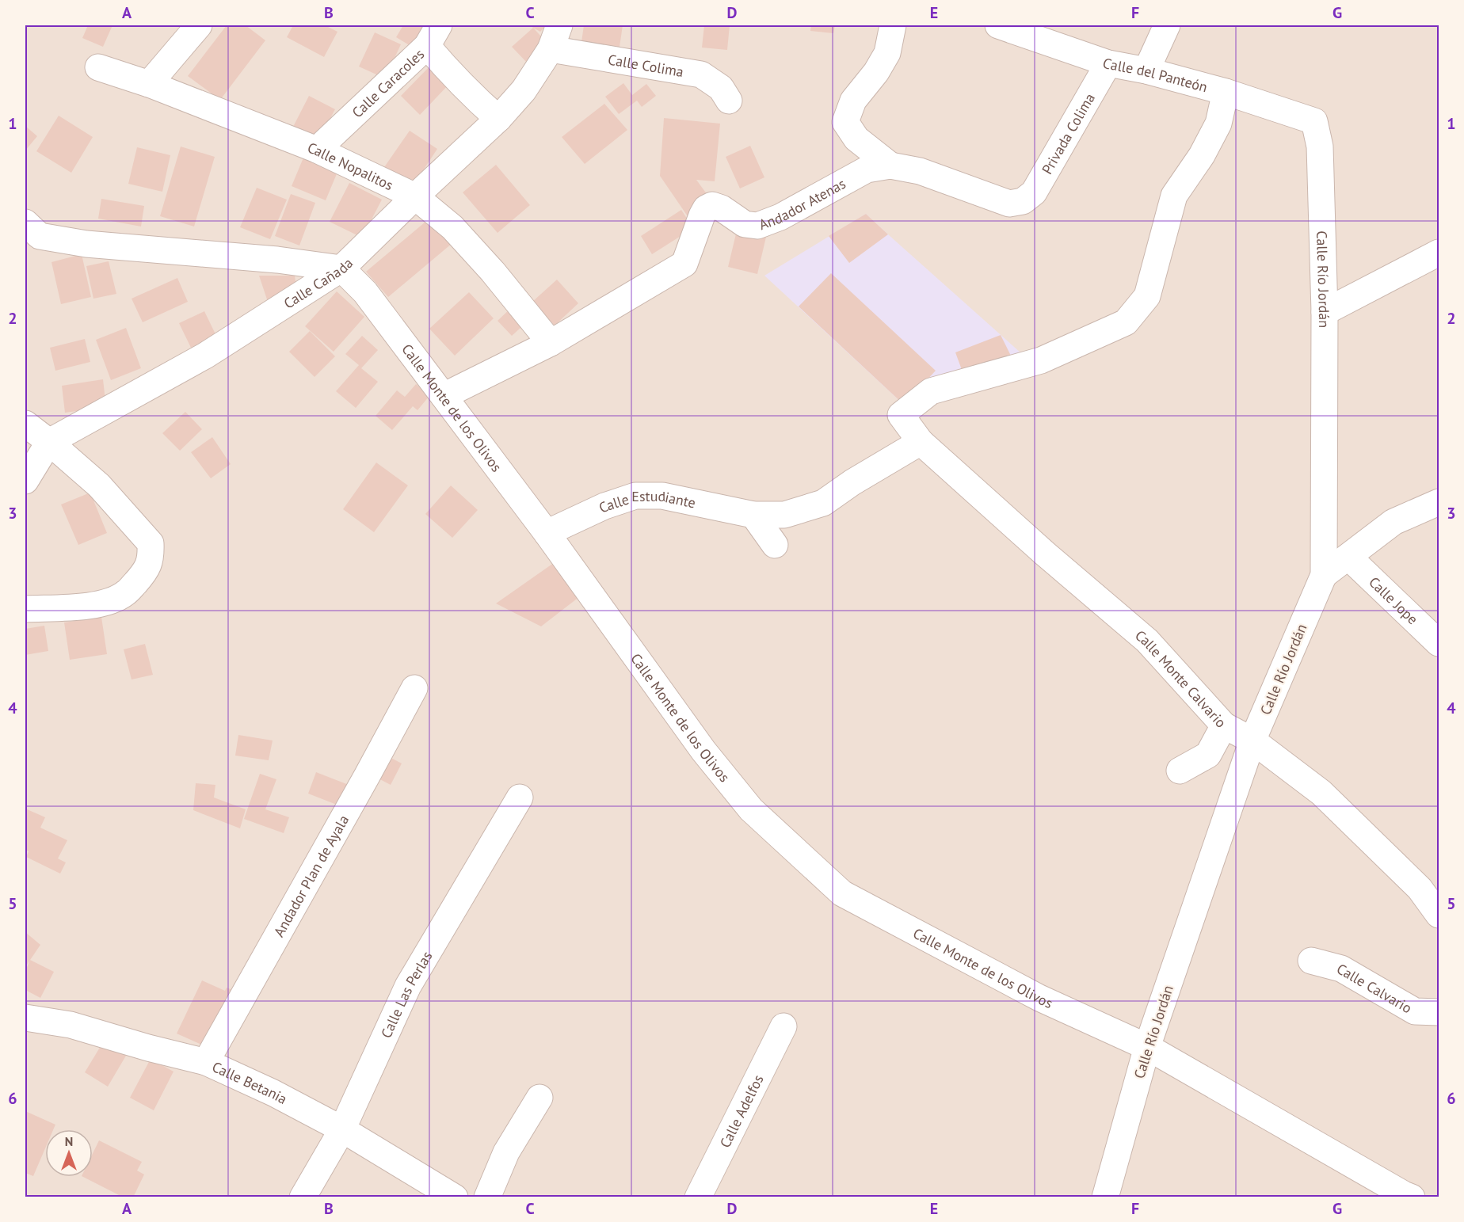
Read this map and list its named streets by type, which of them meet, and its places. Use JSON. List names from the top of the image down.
{
  "streets": {
    "street": [
      "Calle Colima",
      "Calle del Panteón",
      "Calle Caracoles",
      "Privada Colima",
      "Calle Nopalitos",
      "Andador Atenas",
      "Calle Río Jordán",
      "Calle Cañada",
      "Calle Monte de los Olivos",
      "Calle Estudiante",
      "Calle Jope",
      "Calle Monte Calvario",
      "Andador Plan de Ayala",
      "Calle Calvario",
      "Calle Las Perlas",
      "Calle Betania",
      "Calle Adelfos"
    ]
  },
  "crossings": [
    ["Calle Colima", "Calle Cañada"],
    ["Calle del Panteón", "Privada Colima"],
    ["Calle del Panteón", "Calle Río Jordán"],
    ["Calle del Panteón", "Calle Monte Calvario"],
    ["Calle Caracoles", "Calle Nopalitos"],
    ["Calle Caracoles", "Calle Cañada"],
    ["Privada Colima", "Andador Atenas"],
    ["Calle Nopalitos", "Andador Atenas"],
    ["Calle Nopalitos", "Calle Cañada"],
    ["Andador Atenas", "Calle Monte de los Olivos"],
    ["Calle Río Jordán", "Calle Monte de los Olivos"],
    ["Calle Río Jordán", "Calle Monte Calvario"],
    ["Calle Cañada", "Calle Monte de los Olivos"],
    ["Calle Monte de los Olivos", "Calle Estudiante"],
    ["Calle Estudiante", "Calle Monte Calvario"],
    ["Andador Plan de Ayala", "Calle Betania"],
    ["Calle Las Perlas", "Calle Betania"]
  ],
  "north": "top",
  "grid": {
    "columns": [
      "A",
      "B",
      "C",
      "D",
      "E",
      "F",
      "G"
    ],
    "rows": [
      "1",
      "2",
      "3",
      "4",
      "5",
      "6"
    ]
  }
}
